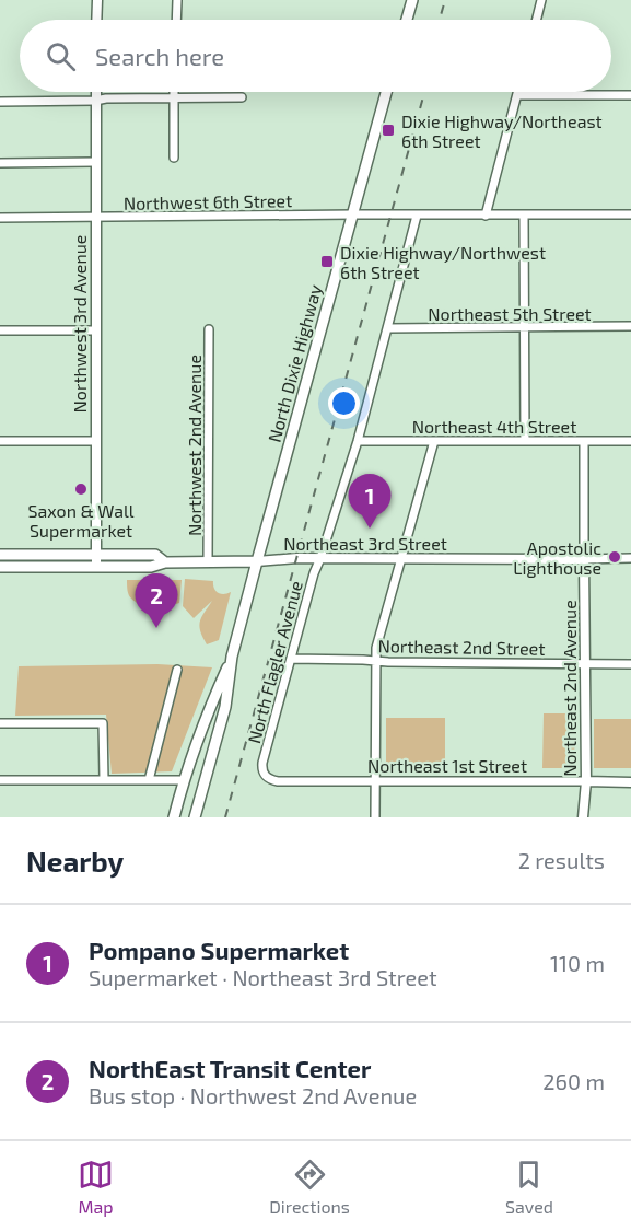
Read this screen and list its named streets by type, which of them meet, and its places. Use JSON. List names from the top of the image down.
{
  "streets": {
    "main road": ["North Dixie Highway"],
    "street": [
      "Northwest 6th Street",
      "Northeast 5th Street",
      "Northwest 3rd Avenue",
      "Northeast 4th Street",
      "Northwest 2nd Avenue",
      "Northeast 3rd Street",
      "Northeast 2nd Street",
      "North Flagler Avenue",
      "Northeast 2nd Avenue",
      "Northeast 1st Street"
    ]
  },
  "crossings": [
    ["Northwest 6th Street", "Northwest 3rd Avenue"],
    ["Northwest 6th Street", "North Dixie Highway"],
    ["Northwest 6th Street", "North Flagler Avenue"],
    ["Northeast 5th Street", "North Flagler Avenue"],
    ["North Dixie Highway", "Northeast 3rd Street"],
    ["Northeast 4th Street", "North Flagler Avenue"],
    ["Northeast 4th Street", "Northeast 2nd Avenue"],
    ["Northeast 3rd Street", "North Flagler Avenue"],
    ["Northeast 3rd Street", "Northeast 2nd Avenue"],
    ["Northeast 2nd Street", "North Flagler Avenue"],
    ["Northeast 2nd Street", "Northeast 2nd Avenue"],
    ["North Flagler Avenue", "Northeast 1st Street"],
    ["Northeast 2nd Avenue", "Northeast 1st Street"]
  ],
  "places": {
    "transit": ["Dixie Highway/Northeast 6th Street", "Dixie Highway/Northwest 6th Street"],
    "other": ["Saxon & Wall Supermarket", "Apostolic Lighthouse"]
  },
  "page": {
    "search": "Search here",
    "pins": ["1", "2"],
    "heading": ["Nearby", "2 results"],
    "list": [
      {
        "mark": "1",
        "name": "Pompano Supermarket",
        "note": "Supermarket · Northeast 3rd Street",
        "value": "110 m"
      },
      {
        "mark": "2",
        "name": "NorthEast Transit Center",
        "note": "Bus stop · Northwest 2nd Avenue",
        "value": "260 m"
      }
    ],
    "nav": ["Map", "Directions", "Saved"]
  }
}
